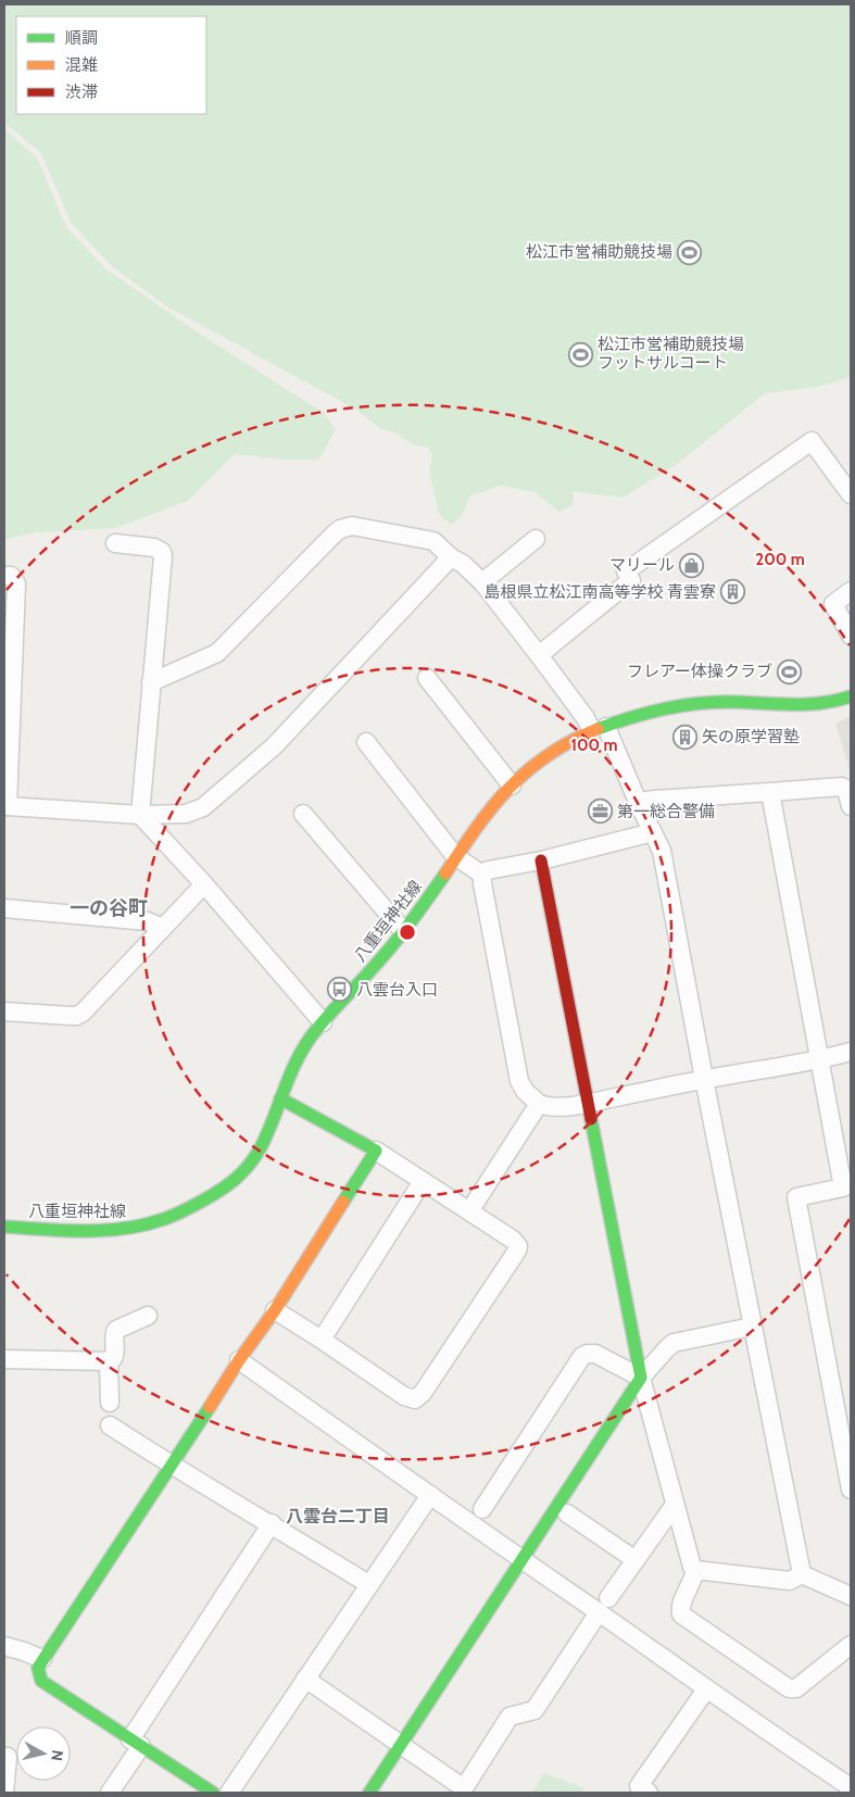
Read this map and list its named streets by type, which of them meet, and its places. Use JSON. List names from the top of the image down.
{
  "streets": {
    "street": ["八重垣神社線"]
  },
  "districts": ["一の谷町", "八雲台二丁目"],
  "places": {
    "sports": ["松江市営補助競技場", "松江市営補助競技場 フットサルコート", "フレアー体操クラブ"],
    "shop": ["マリール"],
    "building": ["島根県立松江南高等学校 青雲寮", "矢の原学習塾"],
    "office": ["第一総合警備"],
    "bus stop": ["八雲台入口"]
  },
  "legend": ["順調", "混雑", "渋滞"],
  "north": "right",
  "rings": ["200 m", "100 m"]
}
